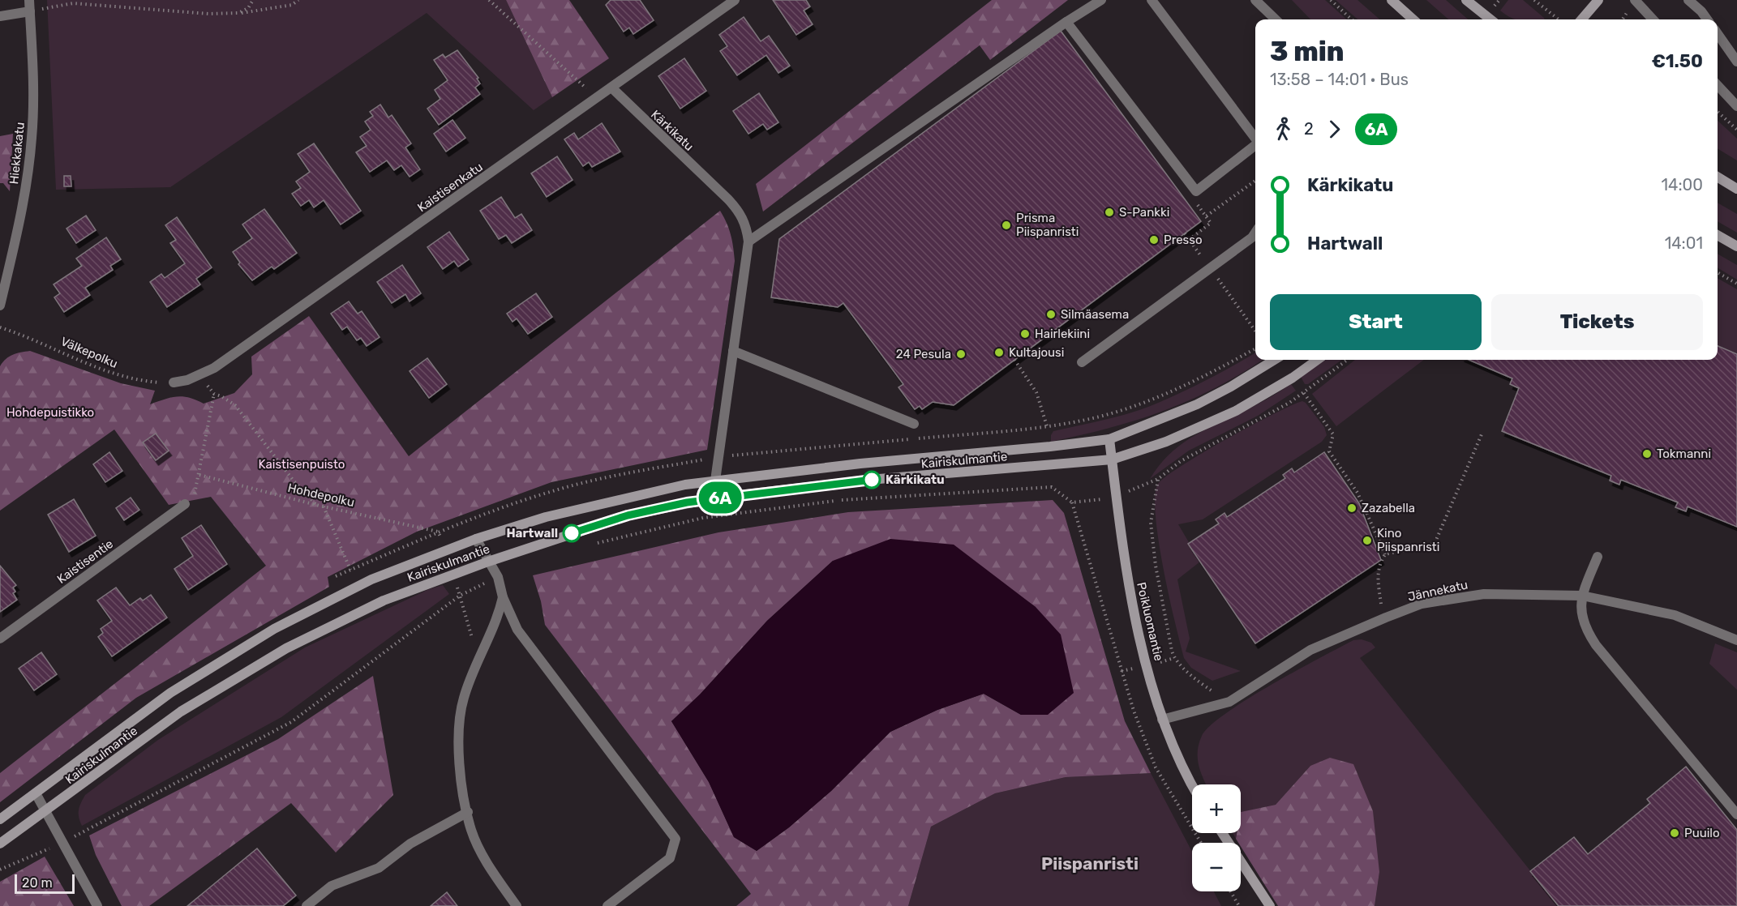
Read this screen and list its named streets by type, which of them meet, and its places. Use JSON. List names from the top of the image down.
{
  "streets": {
    "street": [
      "Kärkikatu",
      "Hiekkakatu",
      "Kaistisenkatu",
      "Kairiskulmantie",
      "Kaistisentie",
      "Jännekatu",
      "Poikluomantie"
    ],
    "path": ["Välkepolku", "Hohdepolku"]
  },
  "crossings": [
    ["Kärkikatu", "Kaistisenkatu"],
    ["Kärkikatu", "Kairiskulmantie"],
    ["Kaistisenkatu", "Välkepolku"],
    ["Kairiskulmantie", "Hohdepolku"],
    ["Kairiskulmantie", "Poikluomantie"],
    ["Jännekatu", "Poikluomantie"]
  ],
  "districts": ["Piispanristi"],
  "parks": ["Hohdepuistikko", "Kaistisenpuisto"],
  "places": [
    "S-Pankki",
    "Prisma Piispanristi",
    "Presso",
    "Silmäasema",
    "Hairlekiini",
    "Kultajousi",
    "24 Pesula",
    "Tokmanni",
    "Kärkikatu",
    "Zazabella",
    "Hartwall",
    "Kino Piispanristi",
    "Puuilo"
  ],
  "lines": ["bus line 6A"],
  "scale_bar": "20 m",
  "page": {
    "on_map": "6A",
    "heading": ["3 min", "13:58 – 14:01 · Bus", "€1.50"],
    "legs": ["2", "6A"],
    "list": [
      {
        "name": "Kärkikatu",
        "value": "14:00"
      },
      {
        "name": "Hartwall",
        "value": "14:01"
      }
    ],
    "buttons": ["Start", "Tickets"],
    "map_buttons": ["+", "−"],
    "scale": "20 m"
  }
}
